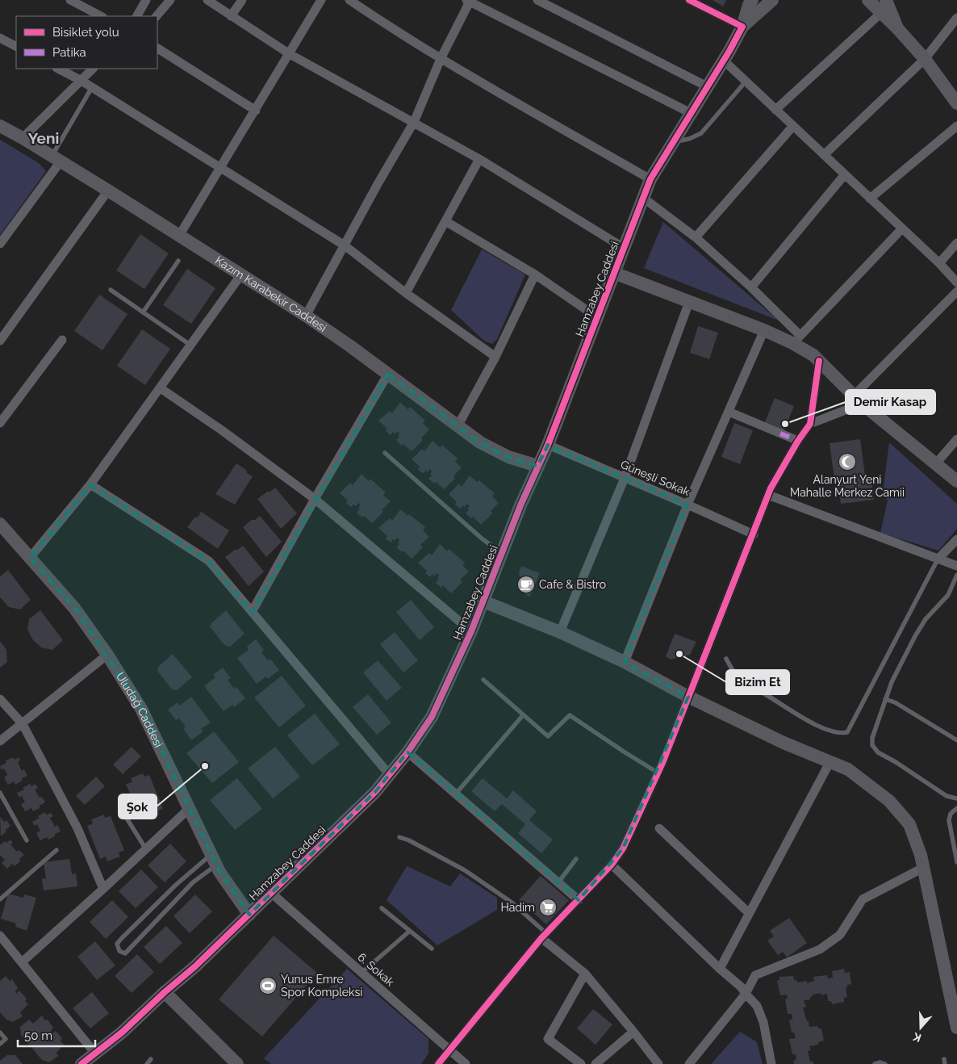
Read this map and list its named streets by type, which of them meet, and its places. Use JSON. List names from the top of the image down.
{
  "streets": {
    "street": [
      "Hamzabey Caddesi",
      "Kazım Karabekir Caddesi",
      "Güneşli Sokak",
      "Uludağ Caddesi",
      "6. Sokak"
    ]
  },
  "crossings": [
    ["Hamzabey Caddesi", "Kazım Karabekir Caddesi"],
    ["Hamzabey Caddesi", "Güneşli Sokak"],
    ["Hamzabey Caddesi", "Uludağ Caddesi"],
    ["Hamzabey Caddesi", "6. Sokak"]
  ],
  "districts": ["Yeni"],
  "places": {
    "other": ["Demir Kasap", "Bizim Et", "Şok"],
    "mosque": ["Alanyurt Yeni Mahalle Merkez Camii"],
    "cafe": ["Cafe & Bistro"],
    "supermarket": ["Hadim"],
    "sports": ["Yunus Emre Spor Kompleksi"]
  },
  "legend": ["Bisiklet yolu", "Patika"],
  "scale_bar": "50 m",
  "north": "bottom"
}
